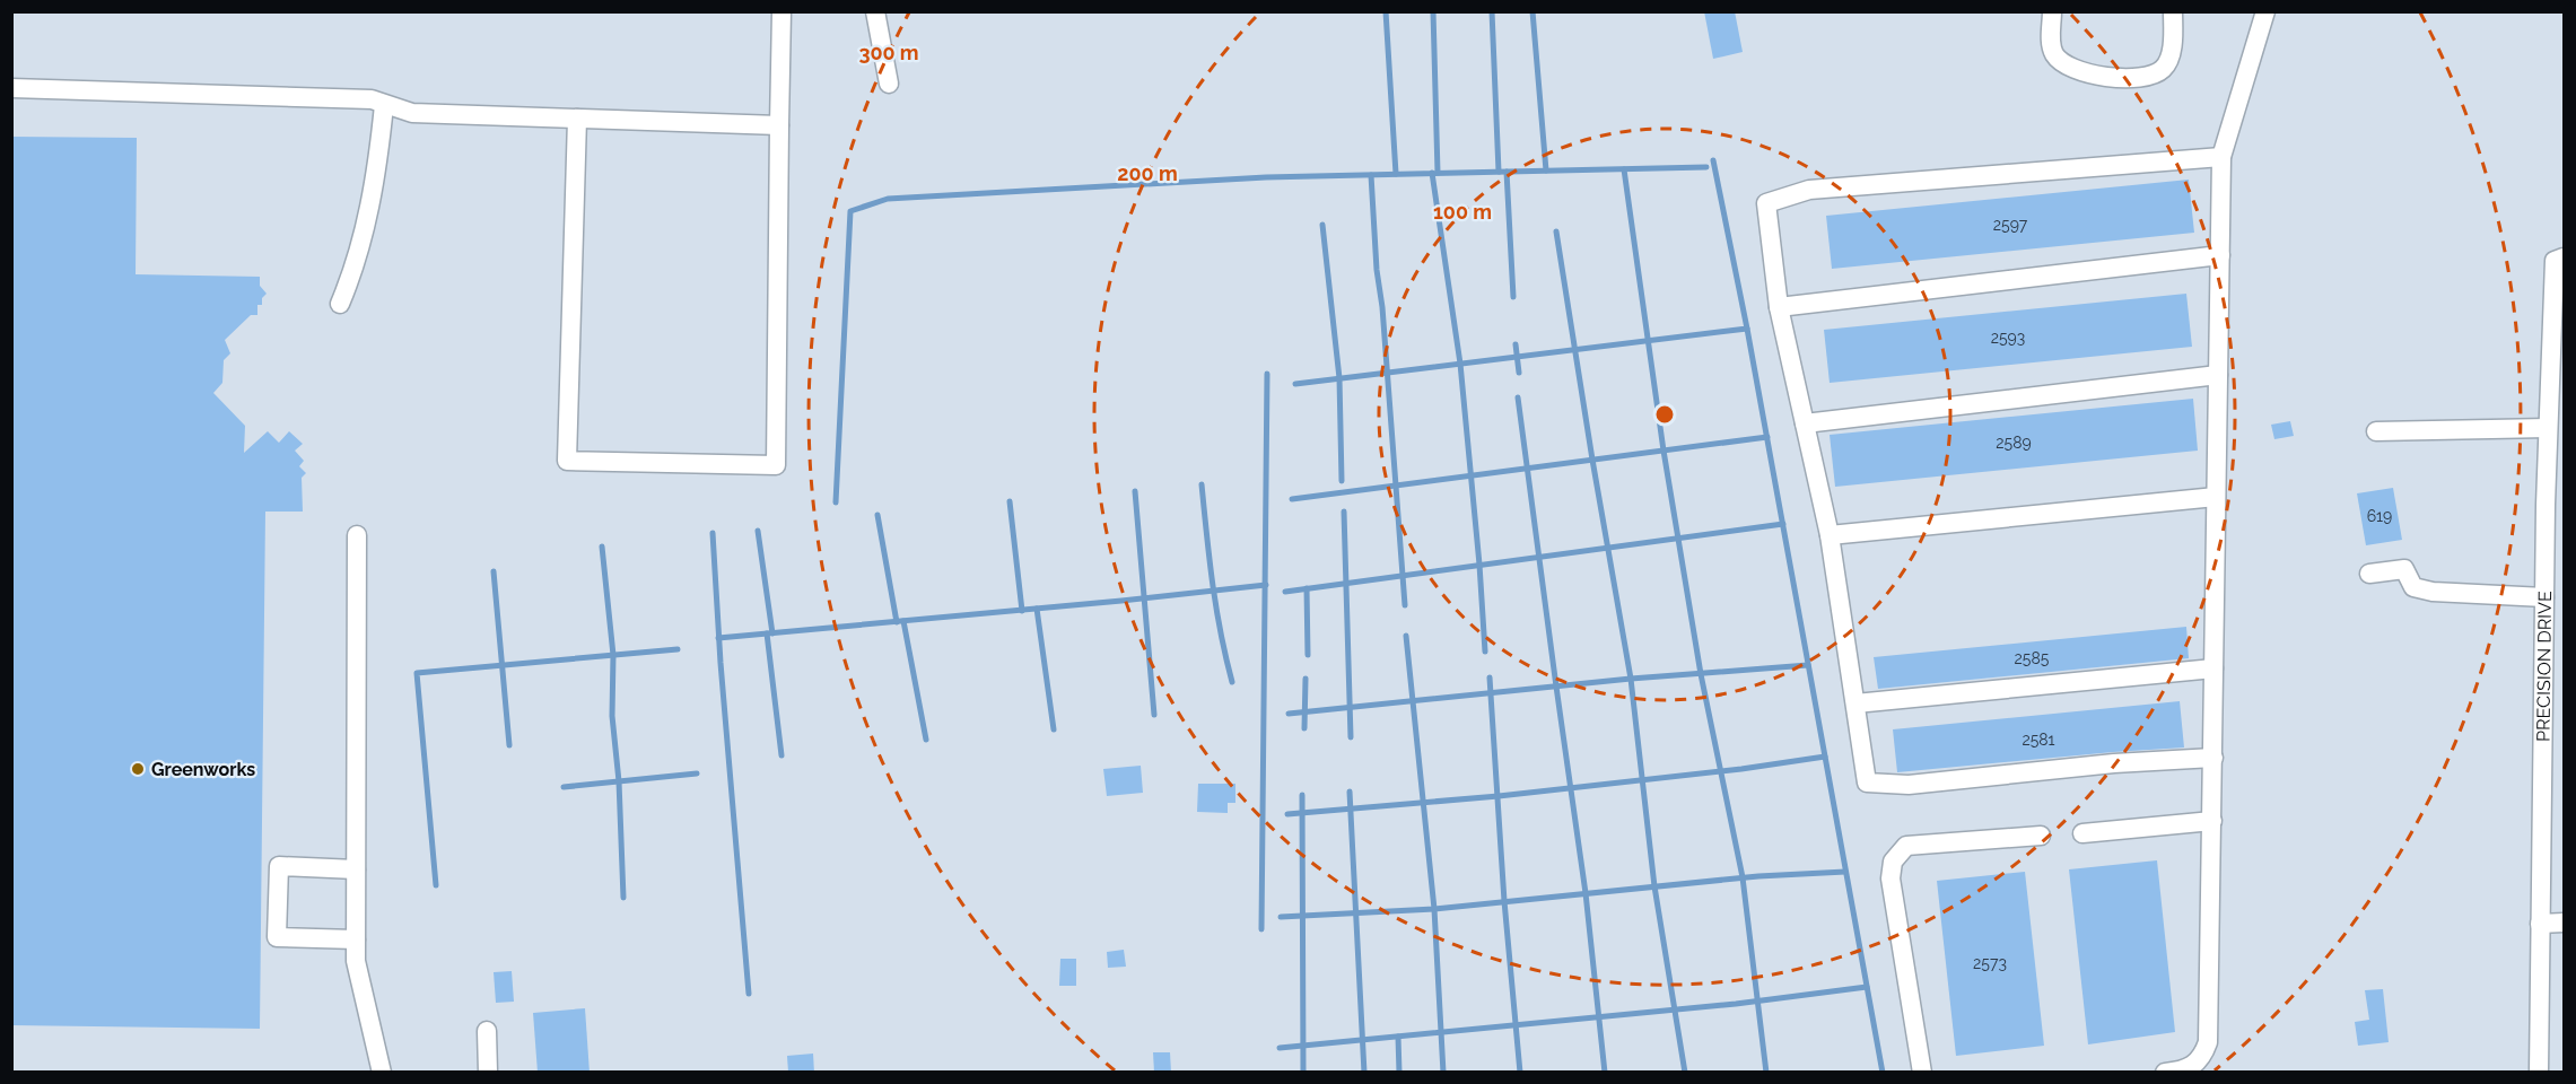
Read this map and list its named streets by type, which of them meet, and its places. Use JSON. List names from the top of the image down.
{
  "streets": {
    "street": ["PRECISION DRIVE"]
  },
  "places": ["Greenworks"],
  "house_numbers": [
    "2597",
    "2593",
    "2589",
    "619",
    "2585",
    "2581",
    "2573"
  ],
  "rings": ["300 m", "200 m", "100 m"]
}
